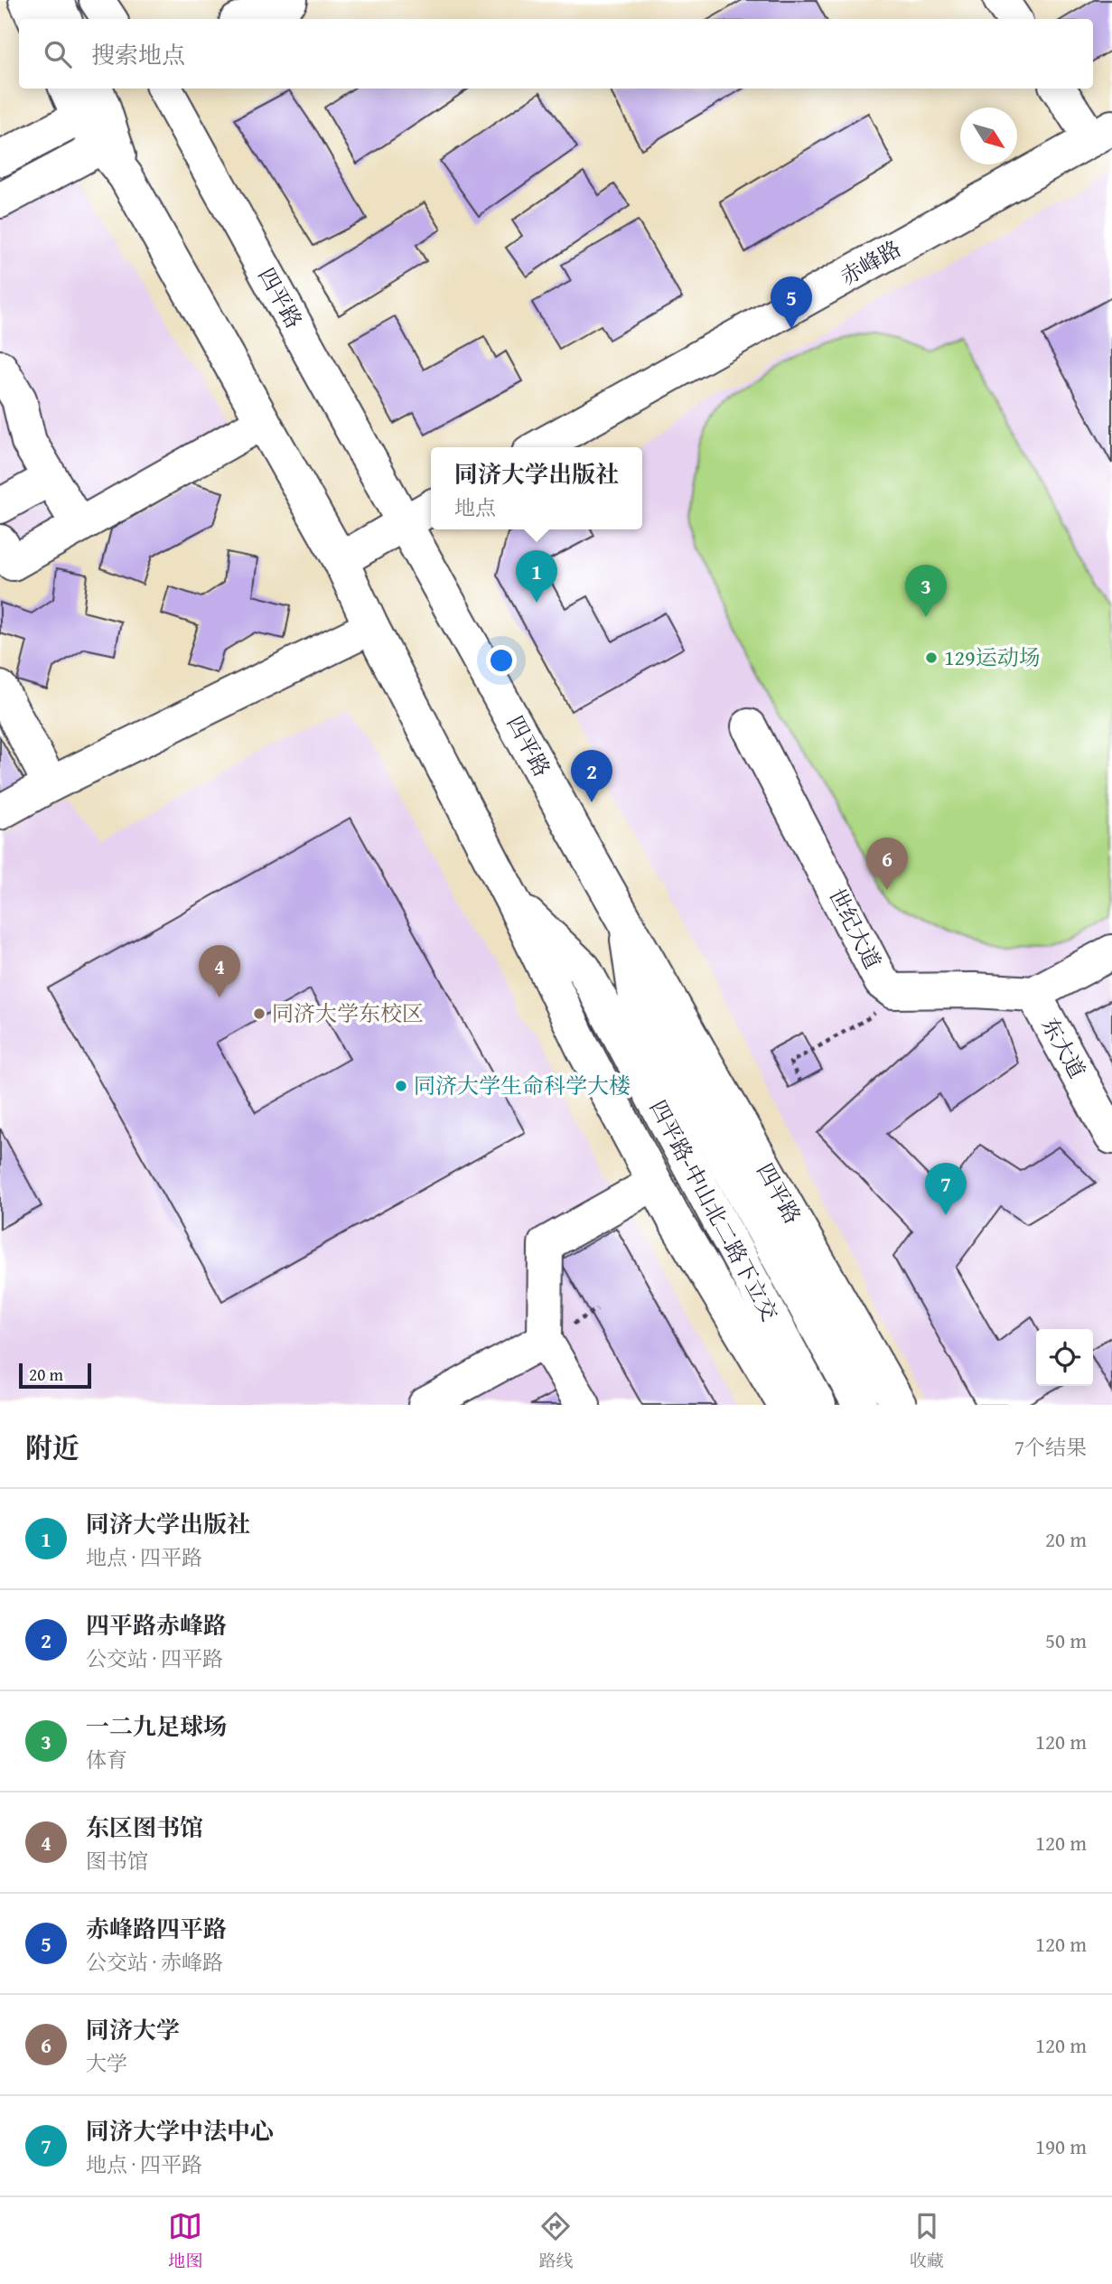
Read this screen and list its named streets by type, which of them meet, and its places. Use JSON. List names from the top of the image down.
{
  "streets": {
    "main road": [
      "赤峰路",
      "四平路",
      "世纪大道",
      "东大道",
      "四平路-中山北二路下立交"
    ]
  },
  "crossings": [
    ["四平路", "四平路-中山北二路下立交"],
    ["世纪大道", "东大道"]
  ],
  "places": ["129运动场", "同济大学东校区", "同济大学生命科学大楼"],
  "scale_bar": "20 m",
  "north": "bottom right",
  "page": {
    "search": "搜索地点",
    "pins": [
      "5",
      "1",
      "3",
      "2",
      "6",
      "4",
      "7"
    ],
    "popup": ["同济大学出版社", "地点"],
    "scale": "20 m",
    "heading": ["附近", "7个结果"],
    "list": [
      {
        "mark": "1",
        "name": "同济大学出版社",
        "note": "地点 · 四平路",
        "value": "20 m"
      },
      {
        "mark": "2",
        "name": "四平路赤峰路",
        "note": "公交站 · 四平路",
        "value": "50 m"
      },
      {
        "mark": "3",
        "name": "一二九足球场",
        "note": "体育",
        "value": "120 m"
      },
      {
        "mark": "4",
        "name": "东区图书馆",
        "note": "图书馆",
        "value": "120 m"
      },
      {
        "mark": "5",
        "name": "赤峰路四平路",
        "note": "公交站 · 赤峰路",
        "value": "120 m"
      },
      {
        "mark": "6",
        "name": "同济大学",
        "note": "大学",
        "value": "120 m"
      },
      {
        "mark": "7",
        "name": "同济大学中法中心",
        "note": "地点 · 四平路",
        "value": "190 m"
      }
    ],
    "nav": ["地图", "路线", "收藏"]
  }
}
